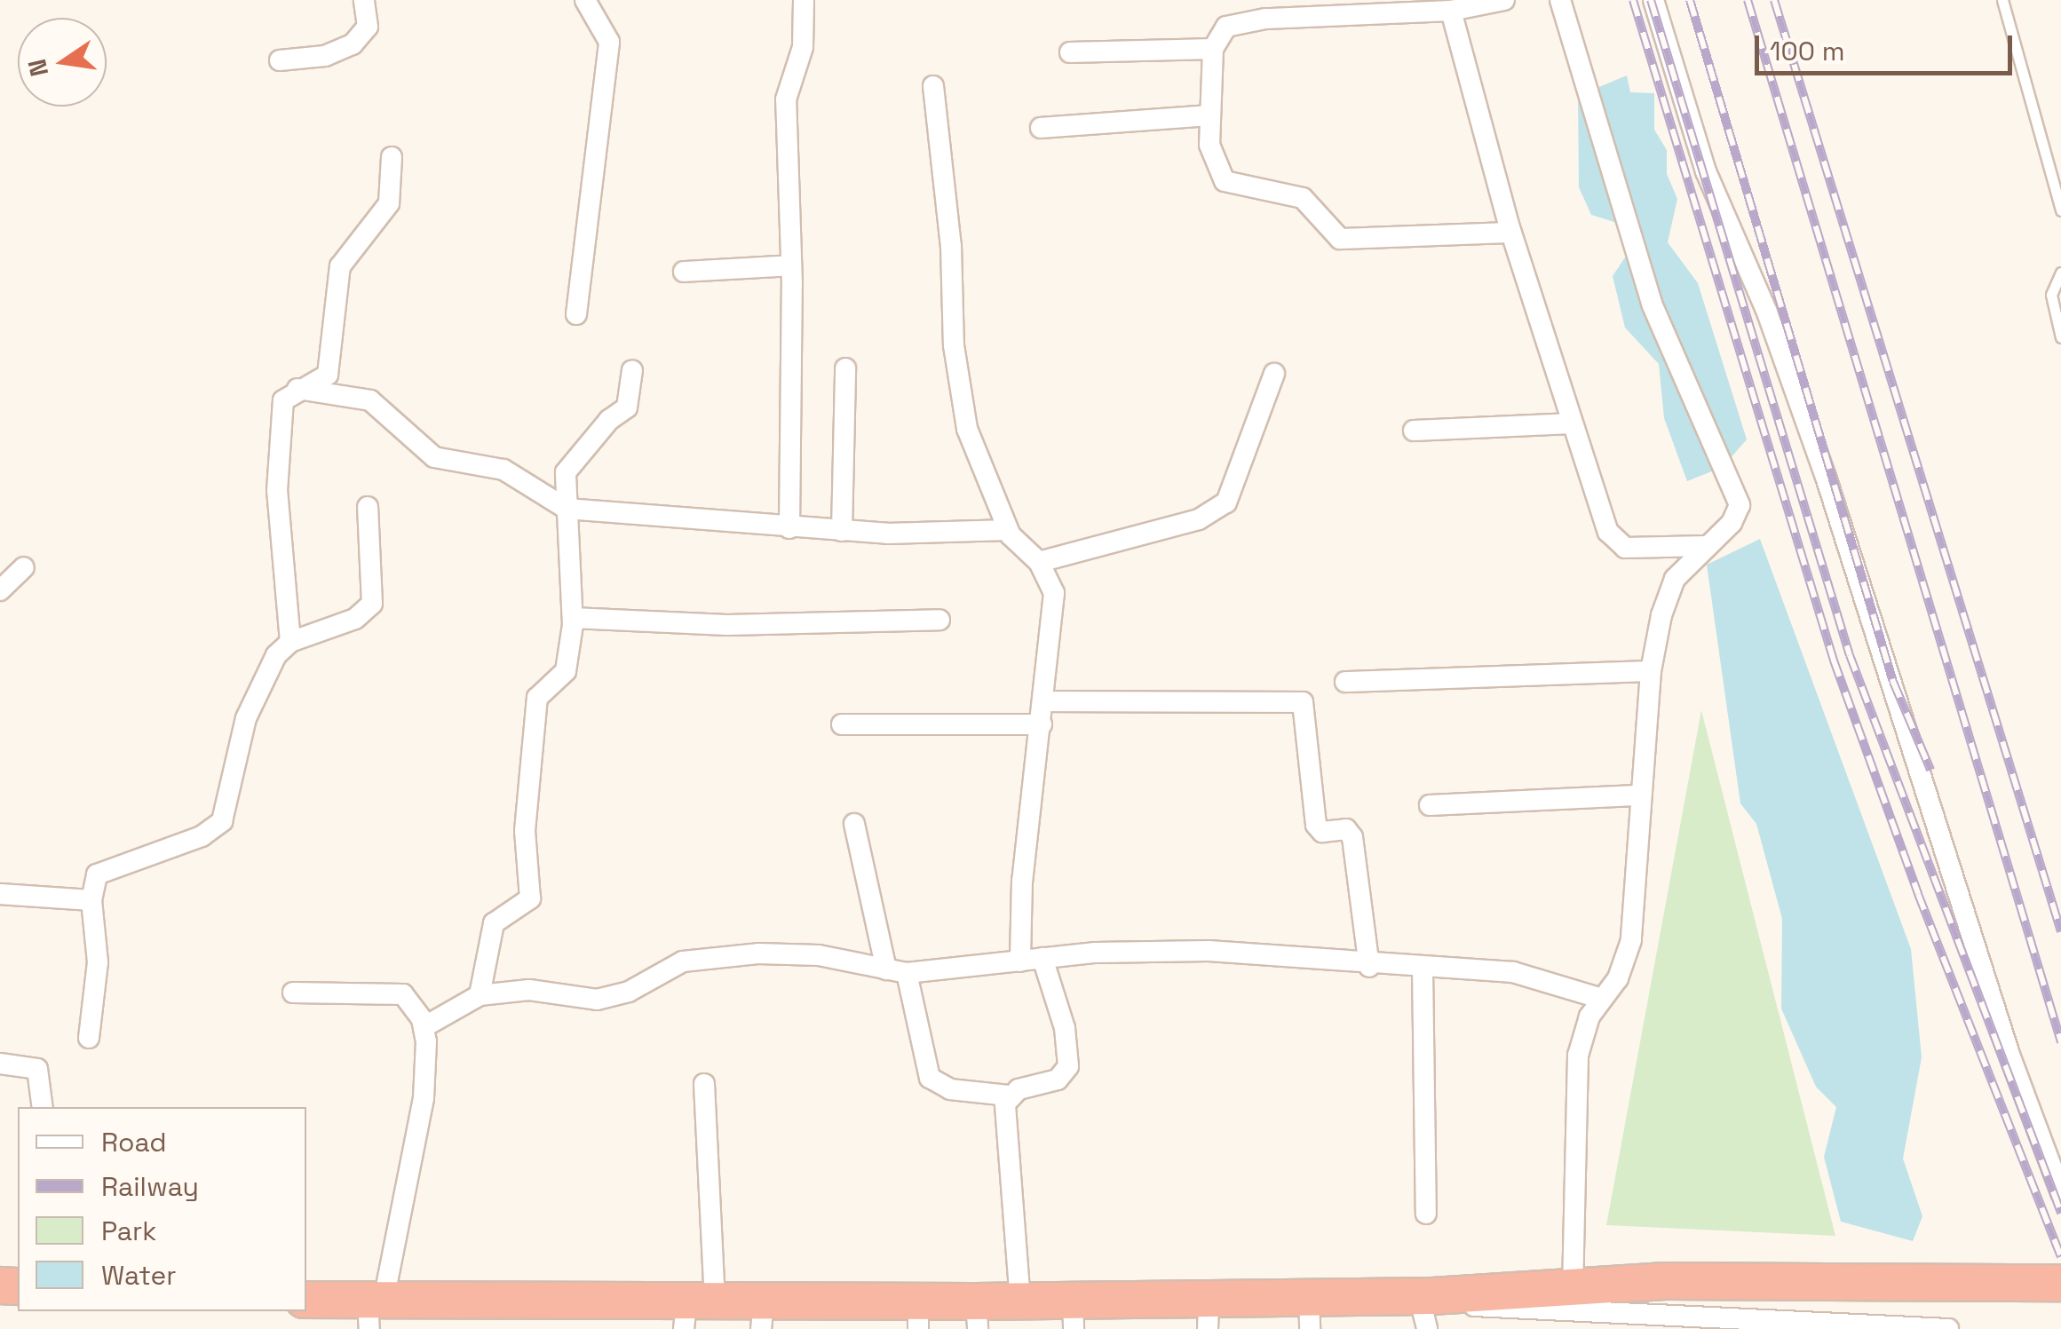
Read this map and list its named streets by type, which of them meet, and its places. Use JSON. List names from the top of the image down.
{
  "legend": [
    "Road",
    "Railway",
    "Park",
    "Water"
  ],
  "scale_bar": "100 m",
  "north": "left"
}
